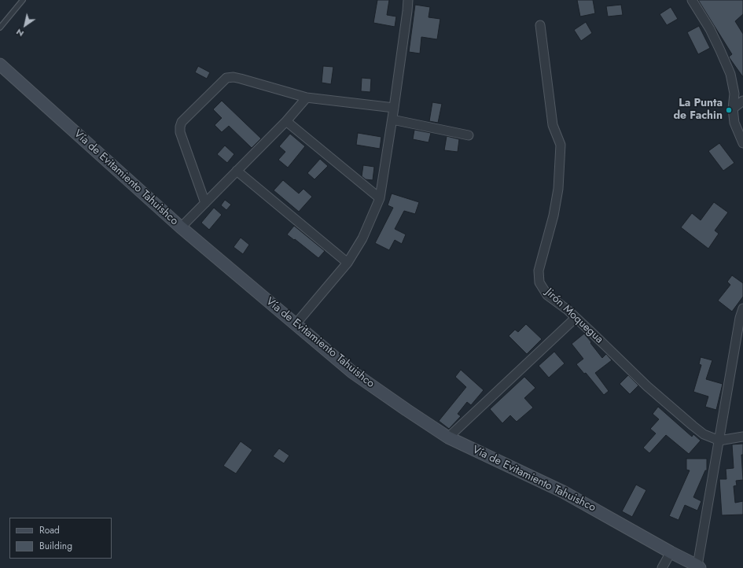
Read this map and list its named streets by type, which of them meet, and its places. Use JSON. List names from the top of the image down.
{
  "streets": {
    "main road": ["Vía de Evitamiento Tahuishco"],
    "street": ["Jirón Moquegua"]
  },
  "places": ["La Punta de Fachin"],
  "legend": ["Road", "Building"],
  "north": "bottom left"
}
